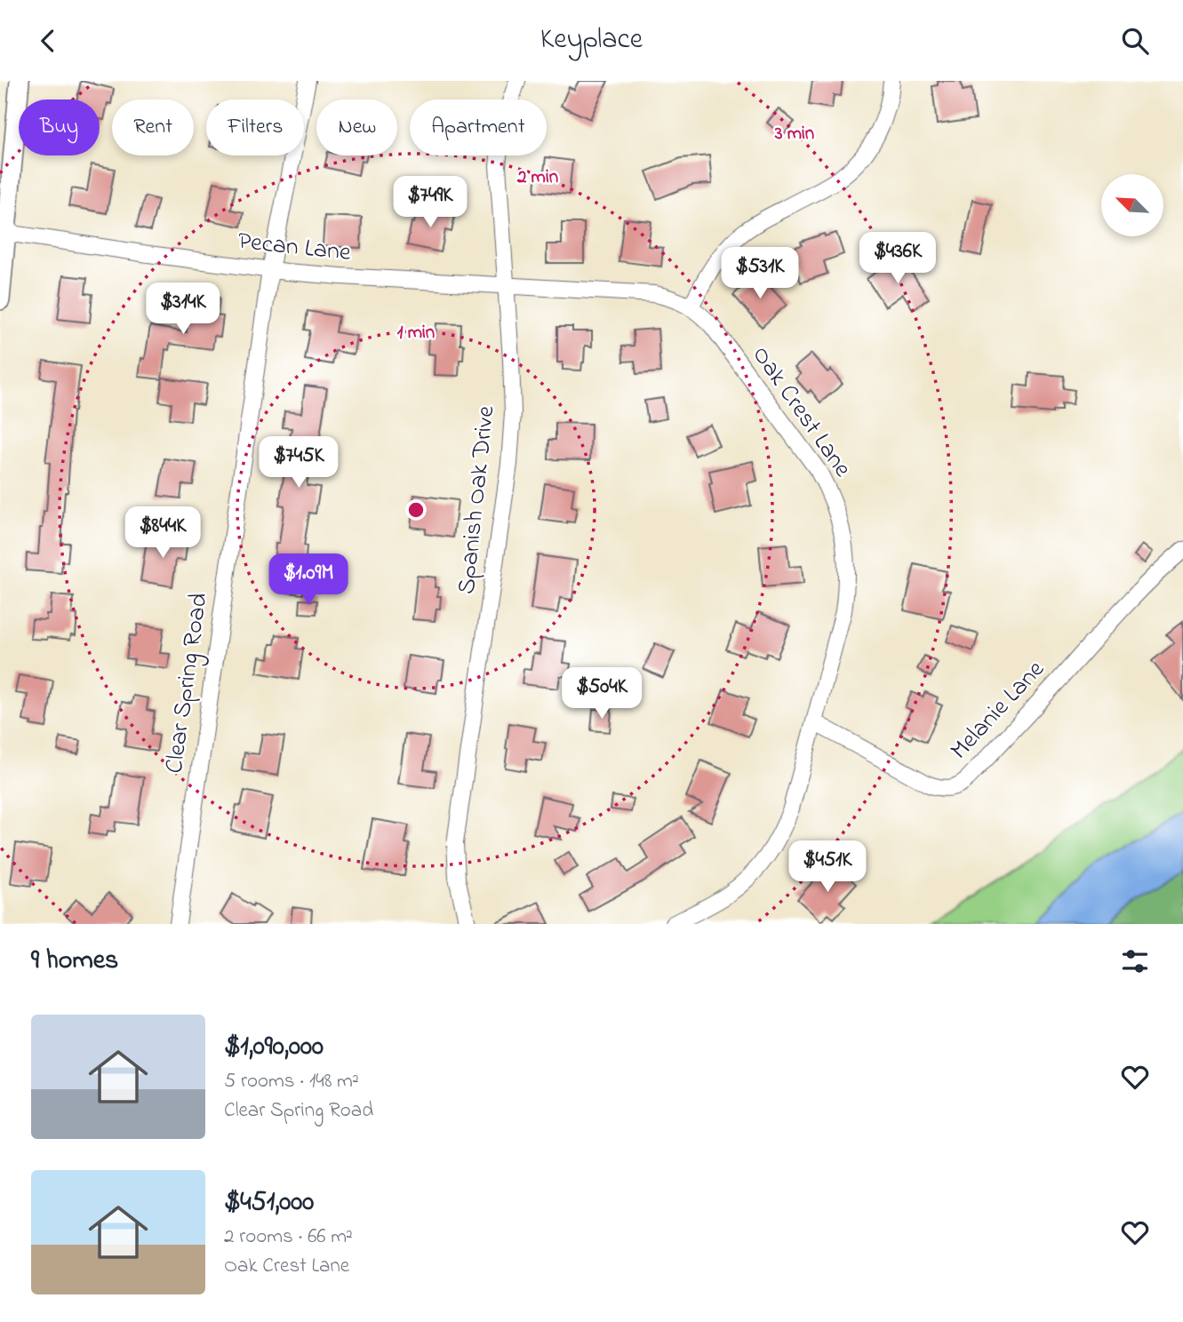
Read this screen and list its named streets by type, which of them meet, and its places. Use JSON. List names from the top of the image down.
{
  "streets": {
    "street": [
      "Pecan Lane",
      "Oak Crest Lane",
      "Spanish Oak Drive",
      "Clear Spring Road",
      "Melanie Lane"
    ]
  },
  "crossings": [
    ["Pecan Lane", "Oak Crest Lane"],
    ["Pecan Lane", "Spanish Oak Drive"],
    ["Pecan Lane", "Clear Spring Road"],
    ["Oak Crest Lane", "Melanie Lane"]
  ],
  "north": "top left",
  "page": {
    "header": "Keyplace",
    "chip": [
      "Buy",
      "Rent",
      "Filters",
      "New",
      "Apartment"
    ],
    "price": [
      "$749K",
      "$436K",
      "$531K",
      "$314K",
      "$745K",
      "$844K",
      "$1.09M",
      "$504K",
      "$451K"
    ],
    "heading": "9 homes",
    "list": [
      {
        "name": "$1,090,000",
        "note": "5 rooms · 148 m² · Clear Spring Road"
      },
      {
        "name": "$451,000",
        "note": "2 rooms · 66 m² · Oak Crest Lane"
      }
    ]
  },
  "rings": ["3 min", "2 min", "1 min"]
}
